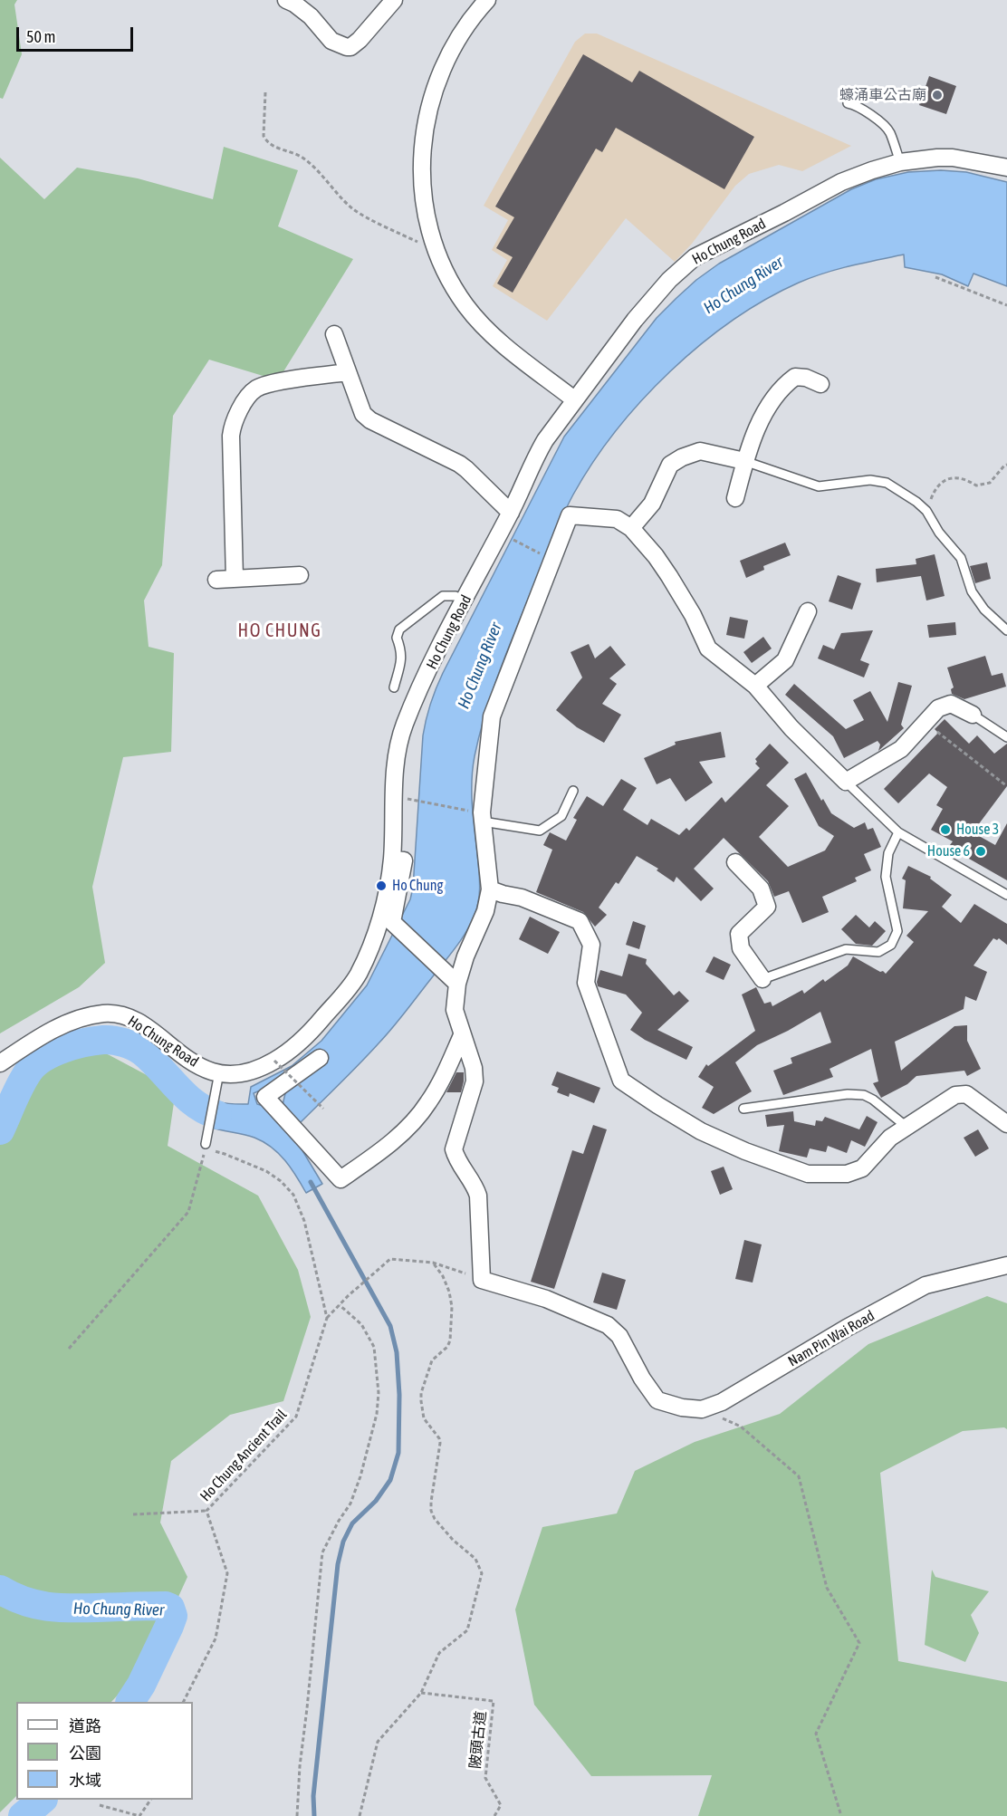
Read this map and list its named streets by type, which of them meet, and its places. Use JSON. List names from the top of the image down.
{
  "streets": {
    "street": ["Ho Chung Road", "Nam Pin Wai Road"],
    "path": ["Ho Chung Ancient Trail", "陂頭古道"]
  },
  "districts": ["HO CHUNG"],
  "water": ["Ho Chung River"],
  "places": [
    "蠔涌車公古廟",
    "House 3",
    "House 6",
    "Ho Chung"
  ],
  "legend": ["道路", "公園", "水域"],
  "scale_bar": "50 m"
}
